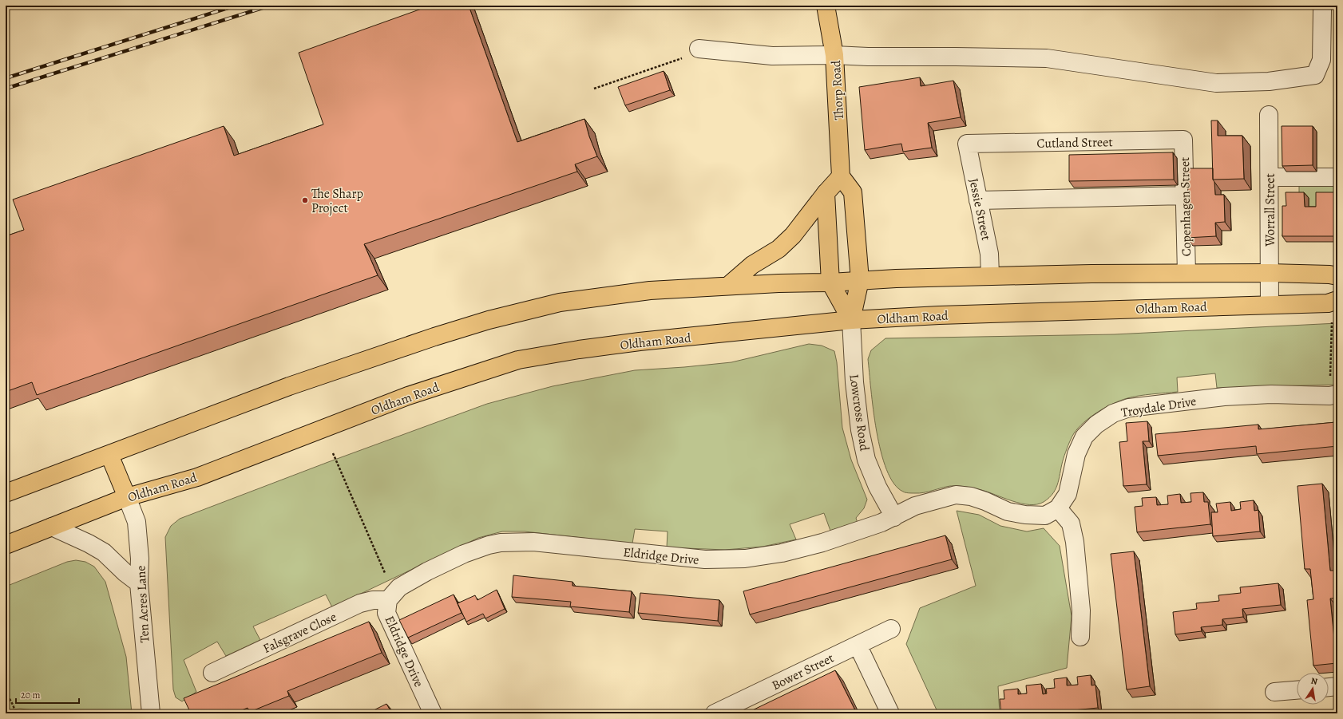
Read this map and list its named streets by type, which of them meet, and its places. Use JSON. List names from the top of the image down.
{
  "streets": {
    "main road": ["Thorp Road", "Oldham Road"],
    "street": [
      "Cutland Street",
      "Copenhagen Street",
      "Jessie Street",
      "Worrall Street",
      "Troydale Drive",
      "Lowcross Road",
      "Eldridge Drive",
      "Ten Acres Lane",
      "Falsgrave Close",
      "Bower Street"
    ]
  },
  "crossings": [
    ["Cutland Street", "Copenhagen Street"],
    ["Cutland Street", "Jessie Street"],
    ["Worrall Street", "Oldham Road"],
    ["Oldham Road", "Lowcross Road"],
    ["Oldham Road", "Ten Acres Lane"],
    ["Troydale Drive", "Eldridge Drive"],
    ["Lowcross Road", "Eldridge Drive"],
    ["Eldridge Drive", "Falsgrave Close"]
  ],
  "places": ["The Sharp Project"],
  "scale_bar": "20 m",
  "north": "top"
}
